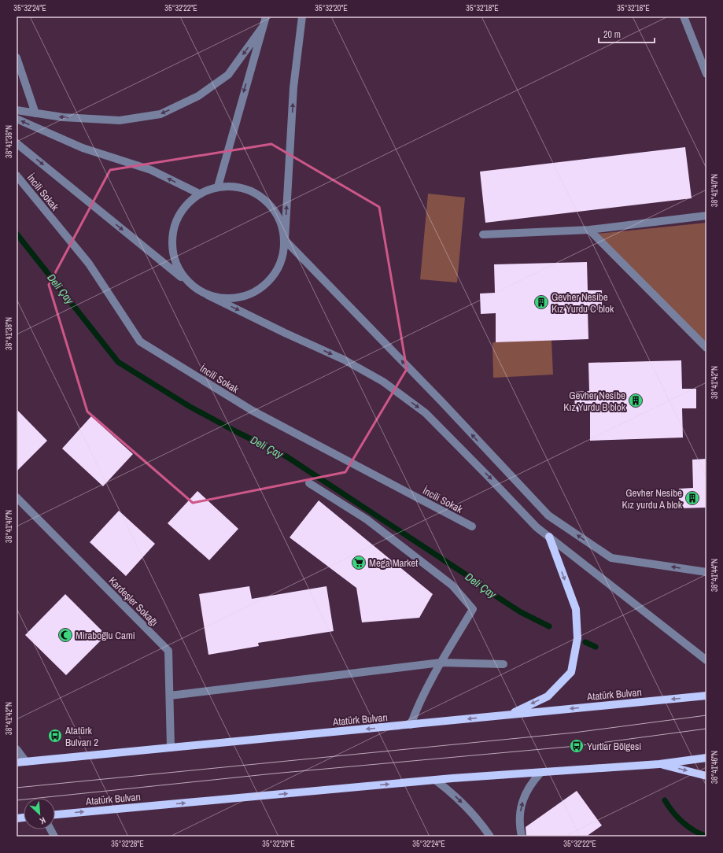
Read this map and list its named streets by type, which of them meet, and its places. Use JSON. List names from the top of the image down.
{
  "streets": {
    "main road": ["Atatürk Bulvarı"],
    "street": ["İncili Sokak", "Kardeşler Sokağı"]
  },
  "crossings": [
    ["Kardeşler Sokağı", "Atatürk Bulvarı"]
  ],
  "water": ["Deli Çay"],
  "places": {
    "building": ["Gevher Nesibe Kız Yurdu C blok", "Gevher Nesibe Kız Yurdu B blok", "Gevher Nesibe Kız yurdu A blok"],
    "supermarket": ["Mega Market"],
    "mosque": ["Miraboğlu Cami"],
    "bus stop": ["Atatürk Bulvarı 2", "Yurtlar Bölgesi"]
  },
  "scale_bar": "20 m",
  "north": "bottom right",
  "coordinates": [
    "35°32'24\"E",
    "35°32'22\"E",
    "35°32'20\"E",
    "35°32'18\"E",
    "35°32'16\"E",
    "38°41'36\"N",
    "38°41'40\"N",
    "38°41'38\"N",
    "38°41'42\"N",
    "38°41'44\"N",
    "38°41'46\"N",
    "35°32'28\"E",
    "35°32'26\"E"
  ]
}
